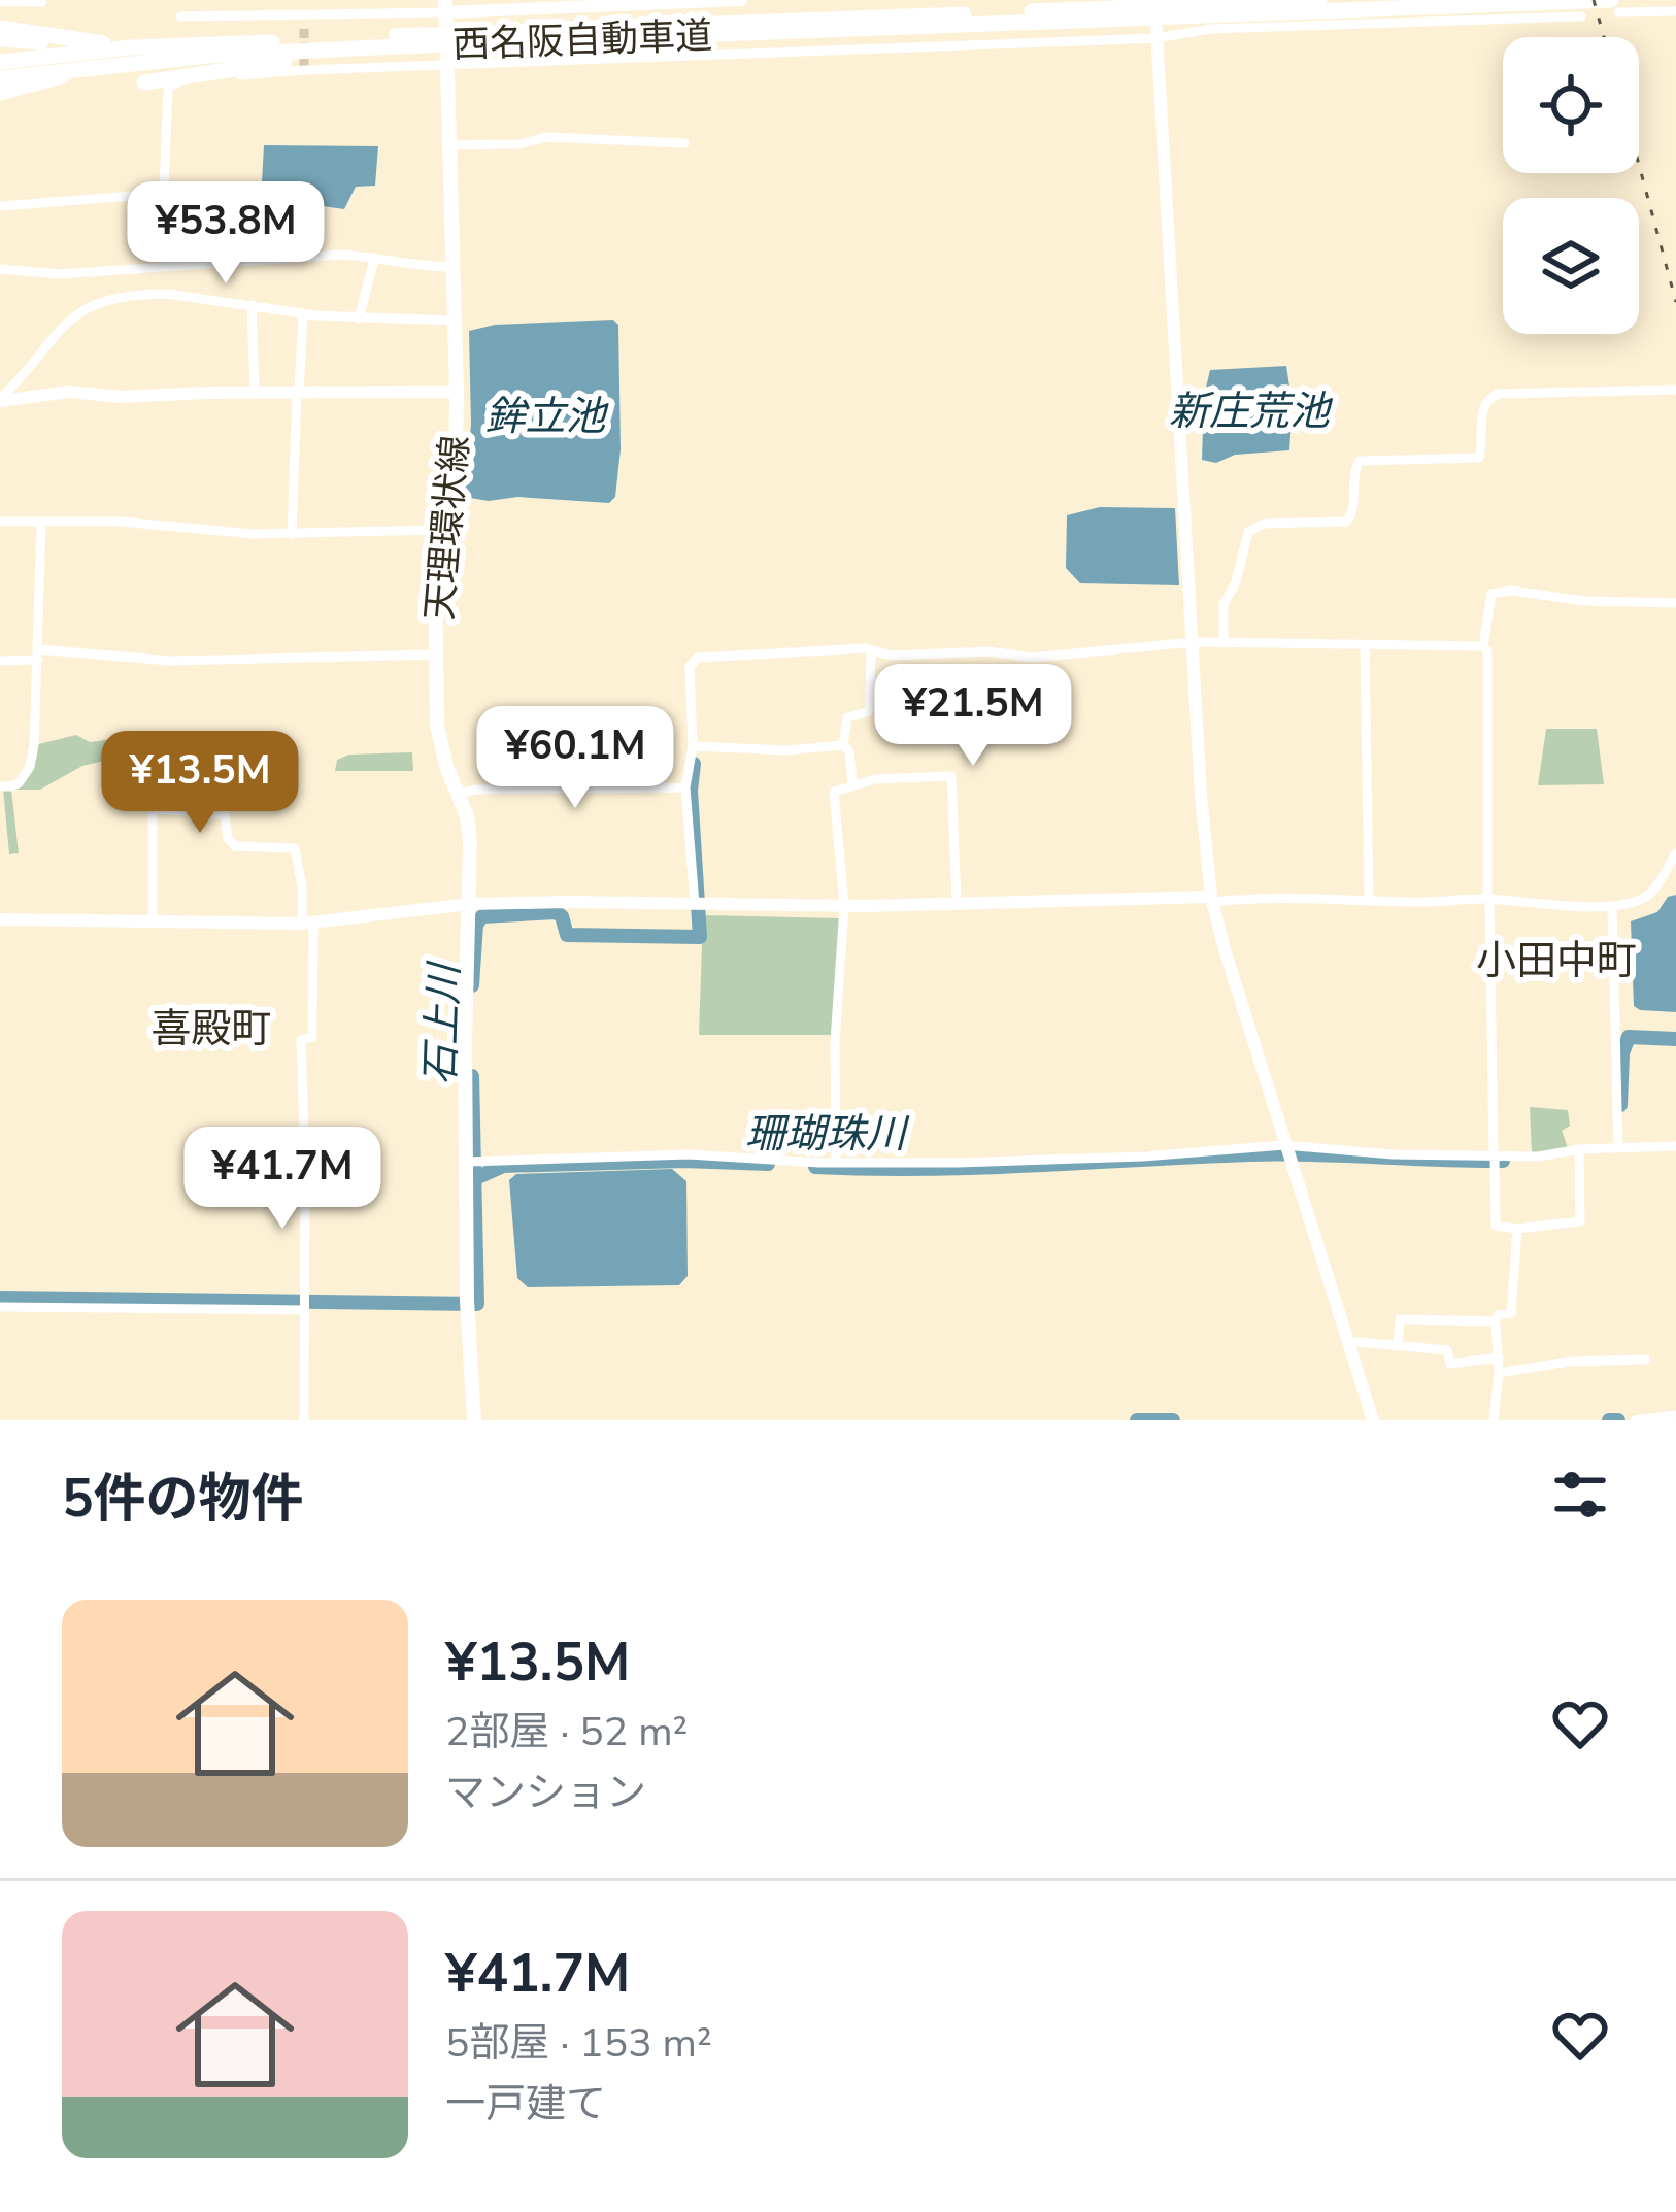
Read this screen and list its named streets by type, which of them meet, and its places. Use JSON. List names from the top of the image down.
{
  "streets": {
    "highway": ["西名阪自動車道"],
    "main road": ["天理環状線"]
  },
  "districts": ["小田中町", "喜殿町"],
  "water": [
    "新庄荒池",
    "鉾立池",
    "石上川",
    "珊瑚珠川"
  ],
  "page": {
    "price": [
      "¥53.8M",
      "¥21.5M",
      "¥60.1M",
      "¥13.5M",
      "¥41.7M"
    ],
    "heading": "5件の物件",
    "list": [
      {
        "name": "¥13.5M",
        "note": "2部屋 · 52 m² · マンション"
      },
      {
        "name": "¥41.7M",
        "note": "5部屋 · 153 m² · 一戸建て"
      }
    ]
  }
}
